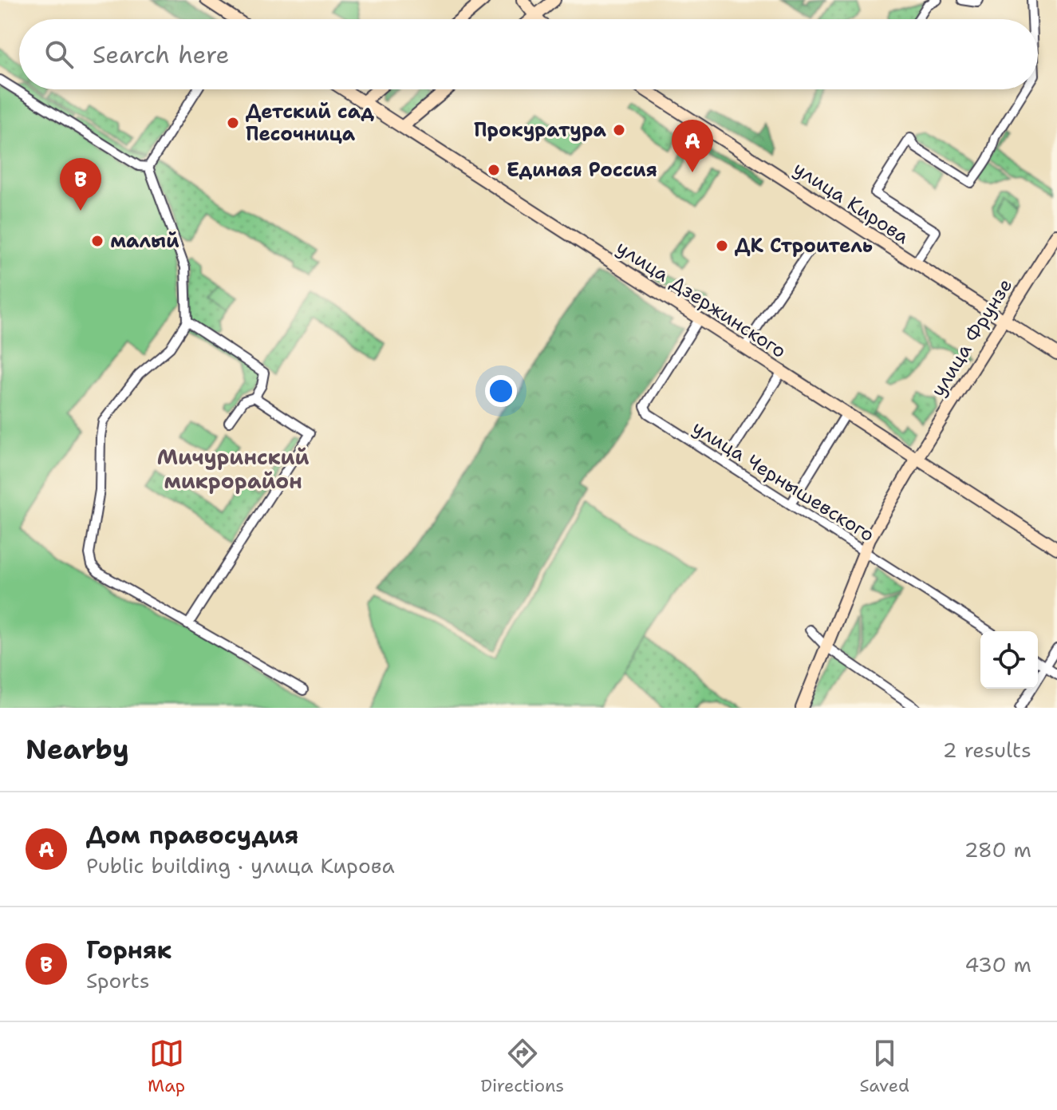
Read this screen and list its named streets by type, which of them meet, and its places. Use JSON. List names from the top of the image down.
{
  "streets": {
    "main road": ["улица Кирова", "улица Дзержинского", "улица Фрунзе"],
    "street": ["улица Чернышевского"]
  },
  "crossings": [
    ["улица Кирова", "улица Фрунзе"],
    ["улица Дзержинского", "улица Фрунзе"],
    ["улица Дзержинского", "улица Чернышевского"],
    ["улица Фрунзе", "улица Чернышевского"]
  ],
  "districts": ["Мичуринский микрорайон"],
  "places": [
    "Детский сад Песочница",
    "Прокуратура",
    "Единая Россия",
    "малый",
    "ДК Строитель"
  ],
  "page": {
    "search": "Search here",
    "pins": ["A", "B"],
    "heading": ["Nearby", "2 results"],
    "list": [
      {
        "mark": "A",
        "name": "Дом правосудия",
        "note": "Public building · улица Кирова",
        "value": "280 m"
      },
      {
        "mark": "B",
        "name": "Горняк",
        "note": "Sports",
        "value": "430 m"
      }
    ],
    "nav": ["Map", "Directions", "Saved"]
  }
}
